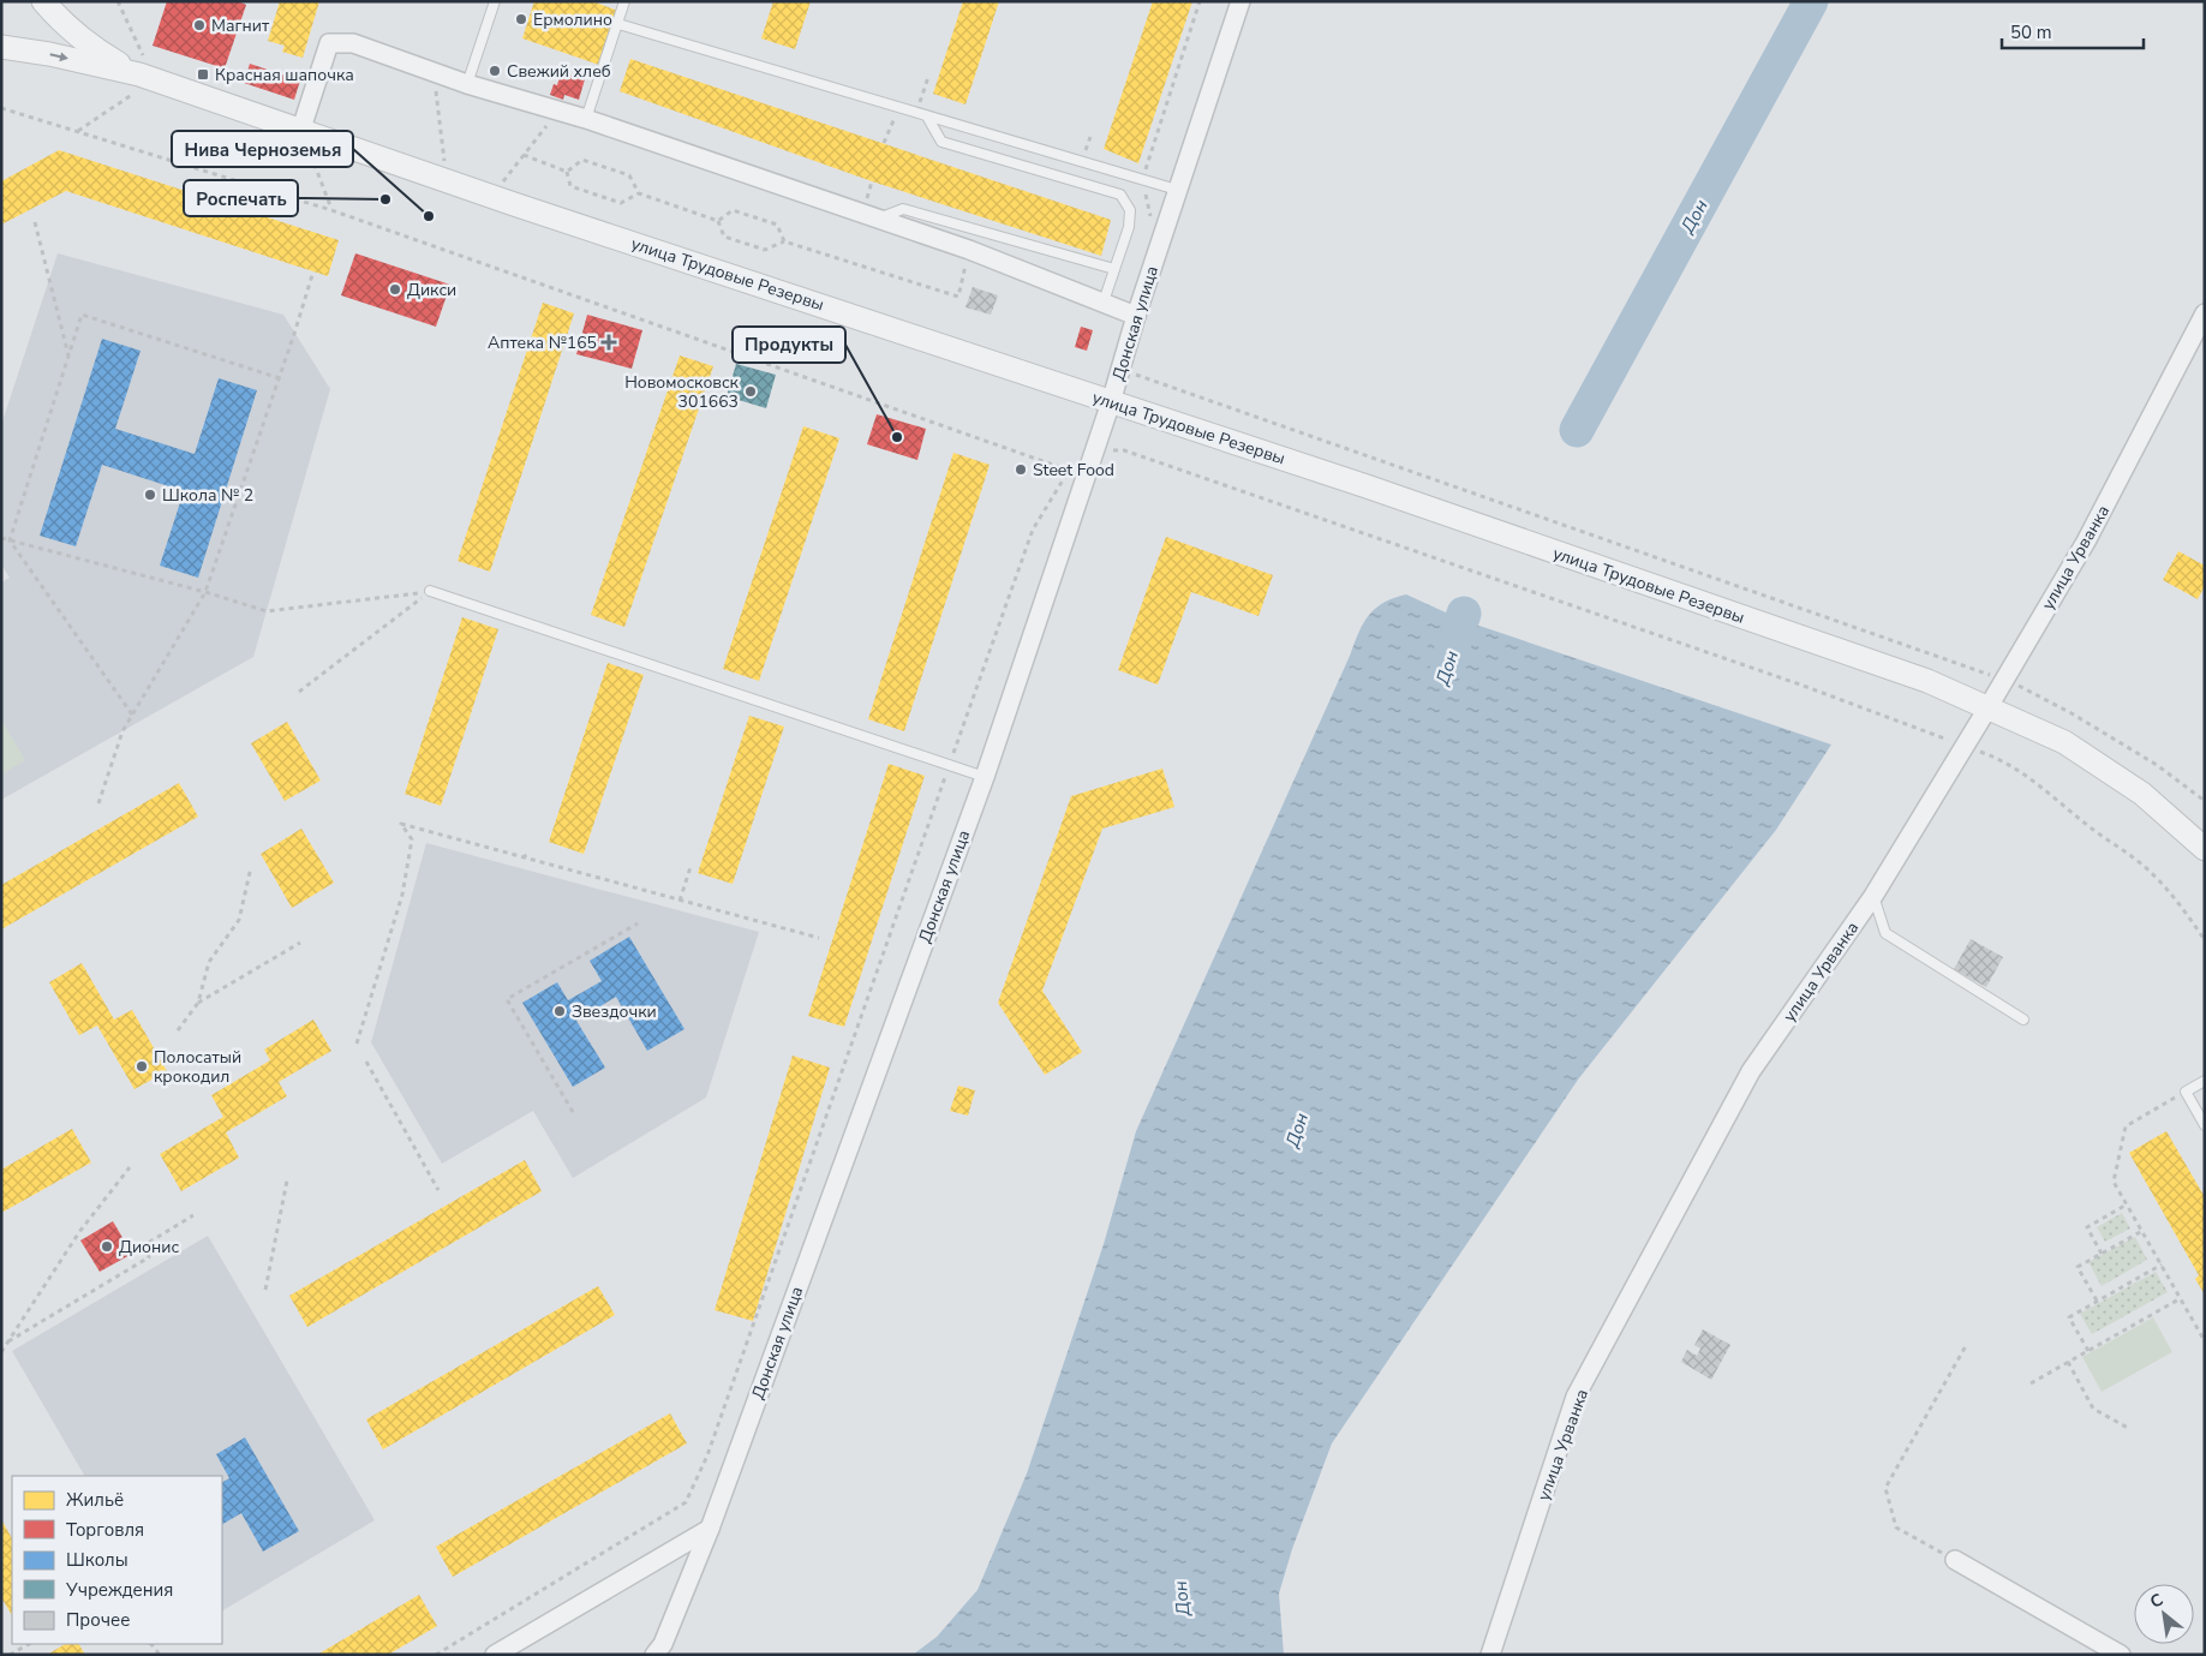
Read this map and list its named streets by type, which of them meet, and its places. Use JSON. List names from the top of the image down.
{
  "streets": {
    "street": ["улица Трудовые Резервы", "Донская улица", "улица Урванка"]
  },
  "crossings": [
    ["улица Трудовые Резервы", "Донская улица"],
    ["улица Трудовые Резервы", "улица Урванка"]
  ],
  "water": ["Дон"],
  "places": {
    "other": [
      "Ермолино",
      "Магнит",
      "Свежий хлеб",
      "Роспечать",
      "Нива Черноземья",
      "Дикси",
      "Новомосковск 301663",
      "Продукты",
      "Steet Food",
      "Школа № 2",
      "Звездочки",
      "Полосатый крокодил",
      "Дионис"
    ],
    "transit": ["Красная шапочка"],
    "health": ["Аптека №165"]
  },
  "legend": [
    "Жильё",
    "Торговля",
    "Школы",
    "Учреждения",
    "Прочее"
  ],
  "scale_bar": "50 m",
  "north": "top left"
}
